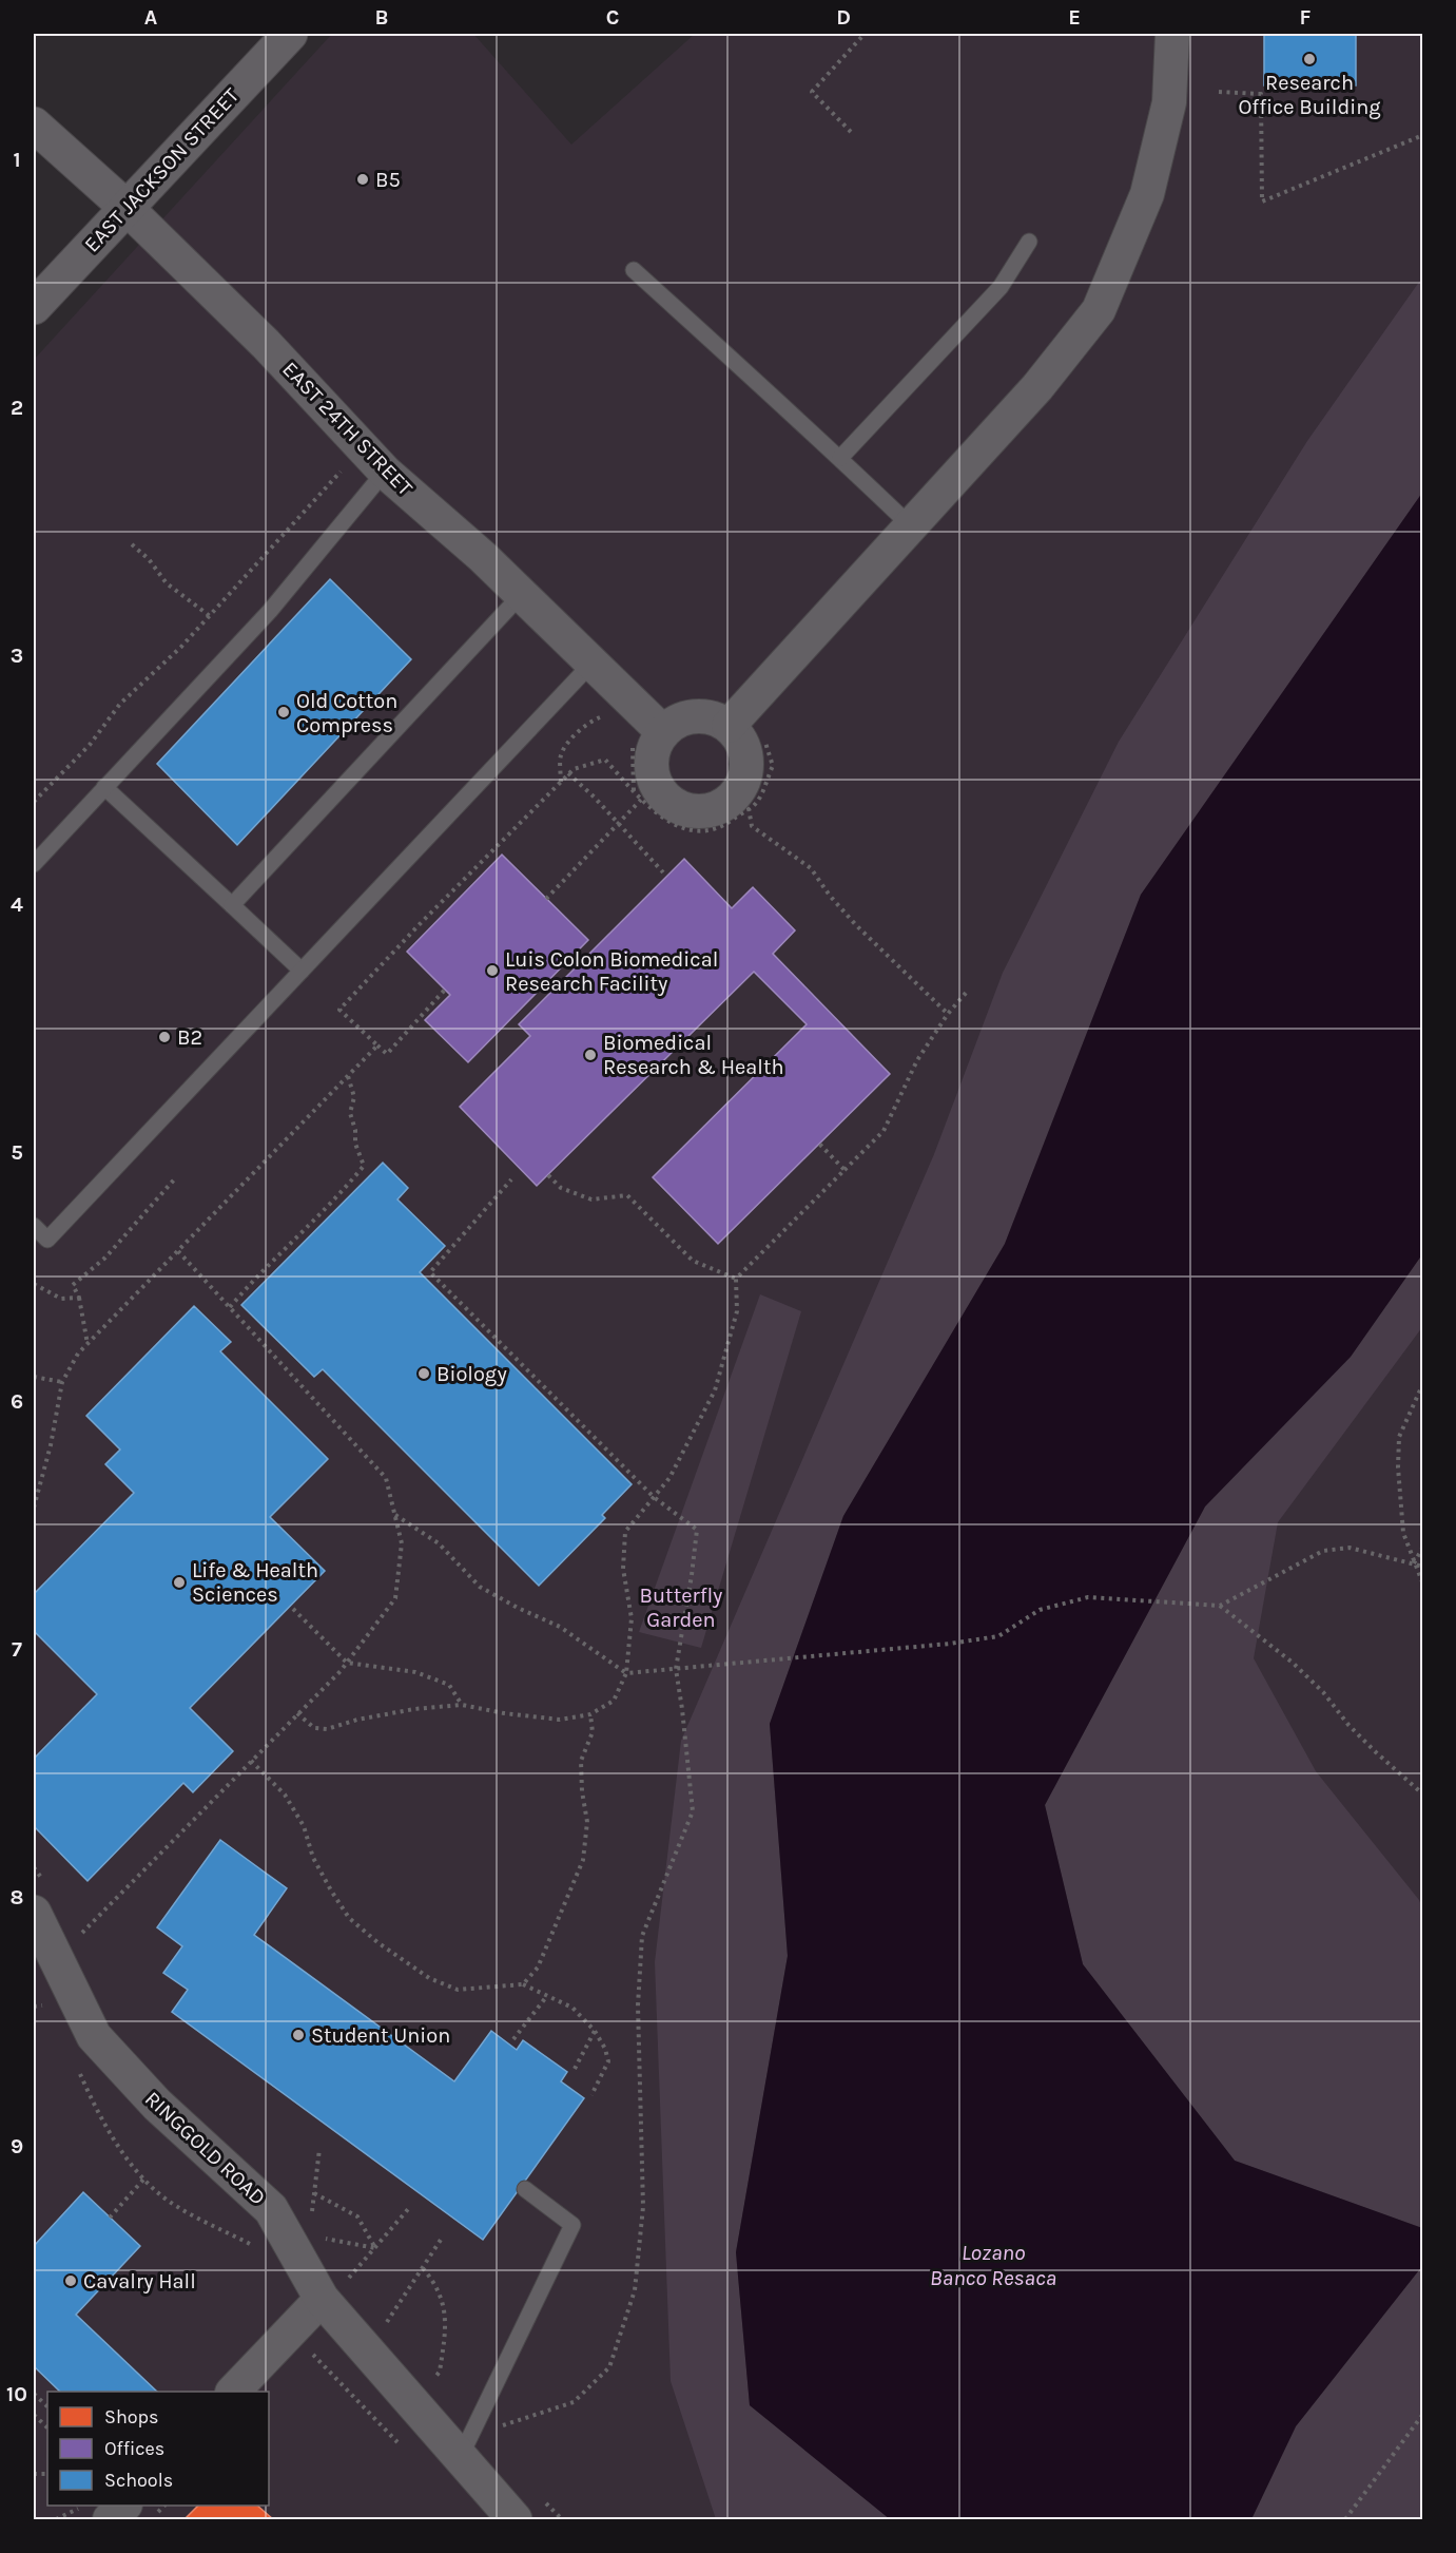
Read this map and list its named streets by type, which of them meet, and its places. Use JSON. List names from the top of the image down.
{
  "streets": {
    "street": ["EAST JACKSON STREET", "EAST 24TH STREET", "RINGGOLD ROAD"]
  },
  "crossings": [
    ["EAST JACKSON STREET", "EAST 24TH STREET"]
  ],
  "water": ["Lozano Banco Resaca"],
  "parks": ["Butterfly Garden"],
  "places": [
    "Research Office Building",
    "B5",
    "Old Cotton Compress",
    "Luis Colon Biomedical Research Facility",
    "B2",
    "Biomedical Research & Health",
    "Biology",
    "Life & Health Sciences",
    "Student Union",
    "Cavalry Hall"
  ],
  "legend": ["Shops", "Offices", "Schools"],
  "grid": {
    "columns": [
      "A",
      "B",
      "C",
      "D",
      "E",
      "F"
    ],
    "rows": [
      "1",
      "2",
      "3",
      "4",
      "5",
      "6",
      "7",
      "8",
      "9",
      "10"
    ]
  }
}
